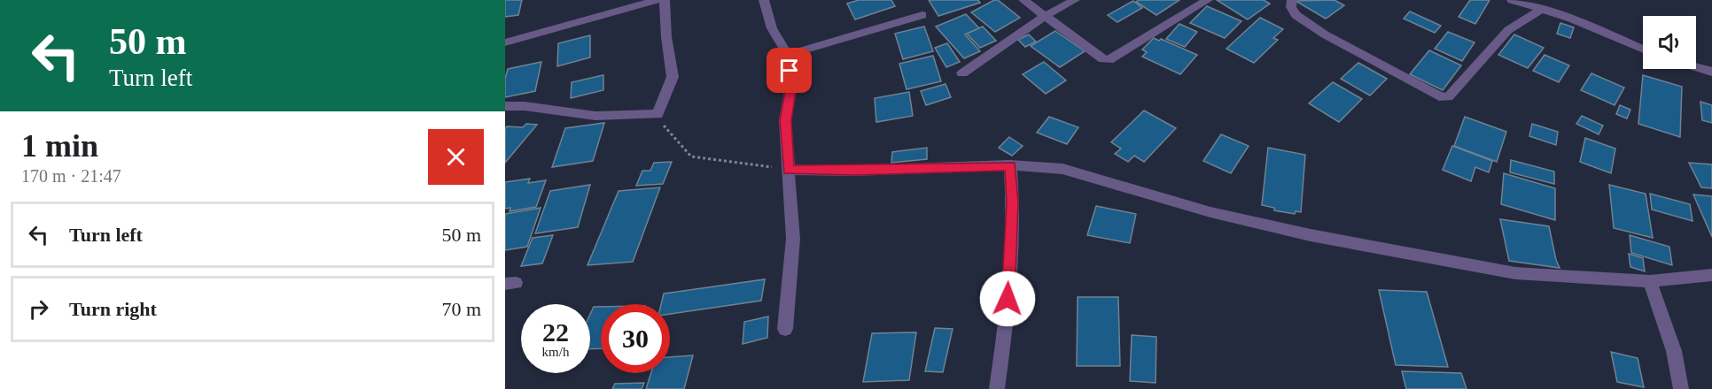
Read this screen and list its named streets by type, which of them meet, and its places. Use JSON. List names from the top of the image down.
{
  "page": {
    "turn": ["50 m", "Turn left"],
    "heading": ["1 min", "170 m · 21:47"],
    "list": [
      {
        "name": "Turn left",
        "value": "50 m"
      },
      {
        "name": "Turn right",
        "value": "70 m"
      }
    ],
    "speed": "22 km/h",
    "limit": "30"
  }
}
